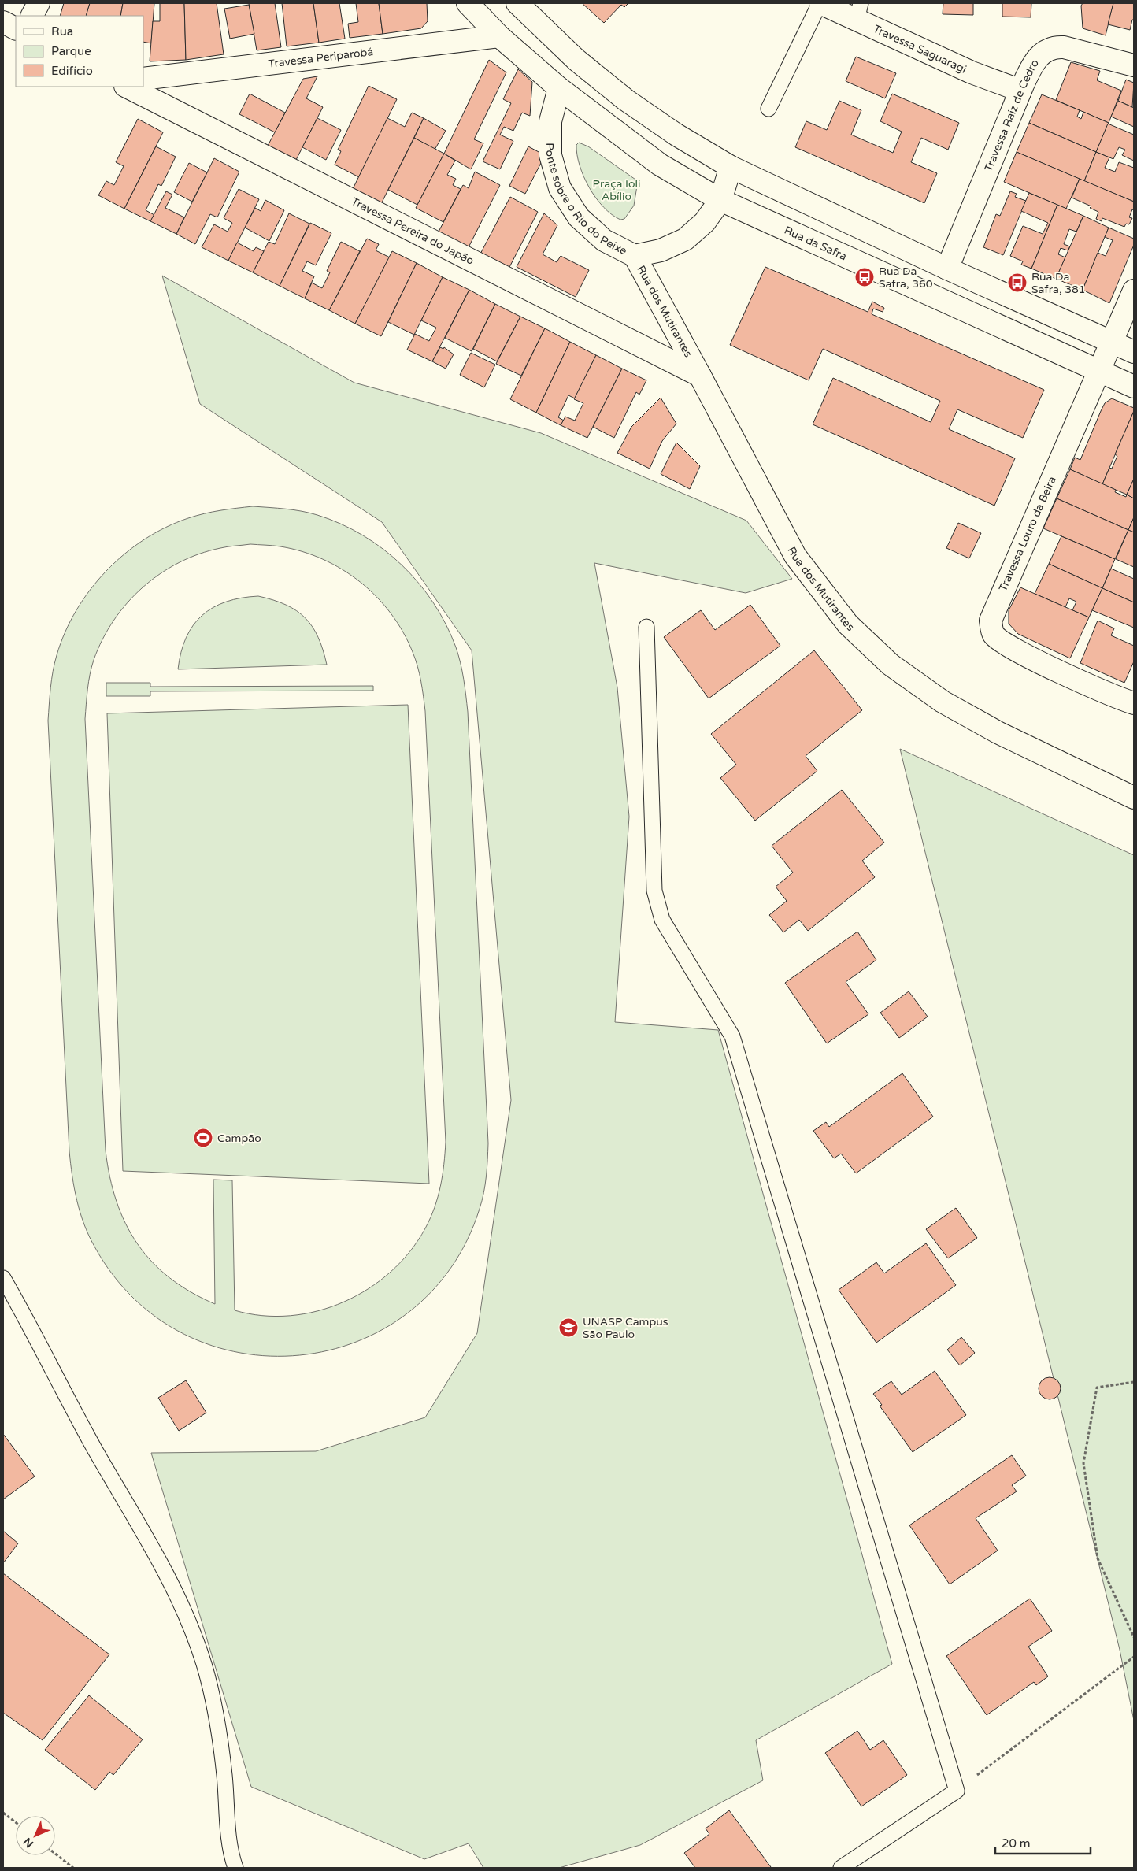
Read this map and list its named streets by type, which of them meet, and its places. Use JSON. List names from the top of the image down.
{
  "streets": {
    "street": [
      "Travessa Saguaragi",
      "Travessa Periparobá",
      "Travessa Raiz de Cedro",
      "Ponte sobre o Rio do Peixe",
      "Travessa Pereira do Japão",
      "Rua da Safra",
      "Rua dos Mutirantes",
      "Travessa Louro da Beira"
    ]
  },
  "crossings": [
    ["Travessa Saguaragi", "Travessa Raiz de Cedro"],
    ["Ponte sobre o Rio do Peixe", "Rua da Safra"],
    ["Ponte sobre o Rio do Peixe", "Rua dos Mutirantes"],
    ["Travessa Pereira do Japão", "Rua dos Mutirantes"],
    ["Rua da Safra", "Travessa Louro da Beira"]
  ],
  "parks": ["Praça Ioli Abílio"],
  "places": {
    "bus stop": ["Rua Da Safra, 360", "Rua Da Safra, 381"],
    "sports": ["Campão"],
    "school or university": ["UNASP Campus São Paulo"]
  },
  "legend": ["Rua", "Parque", "Edifício"],
  "scale_bar": "20 m",
  "north": "bottom left"
}
